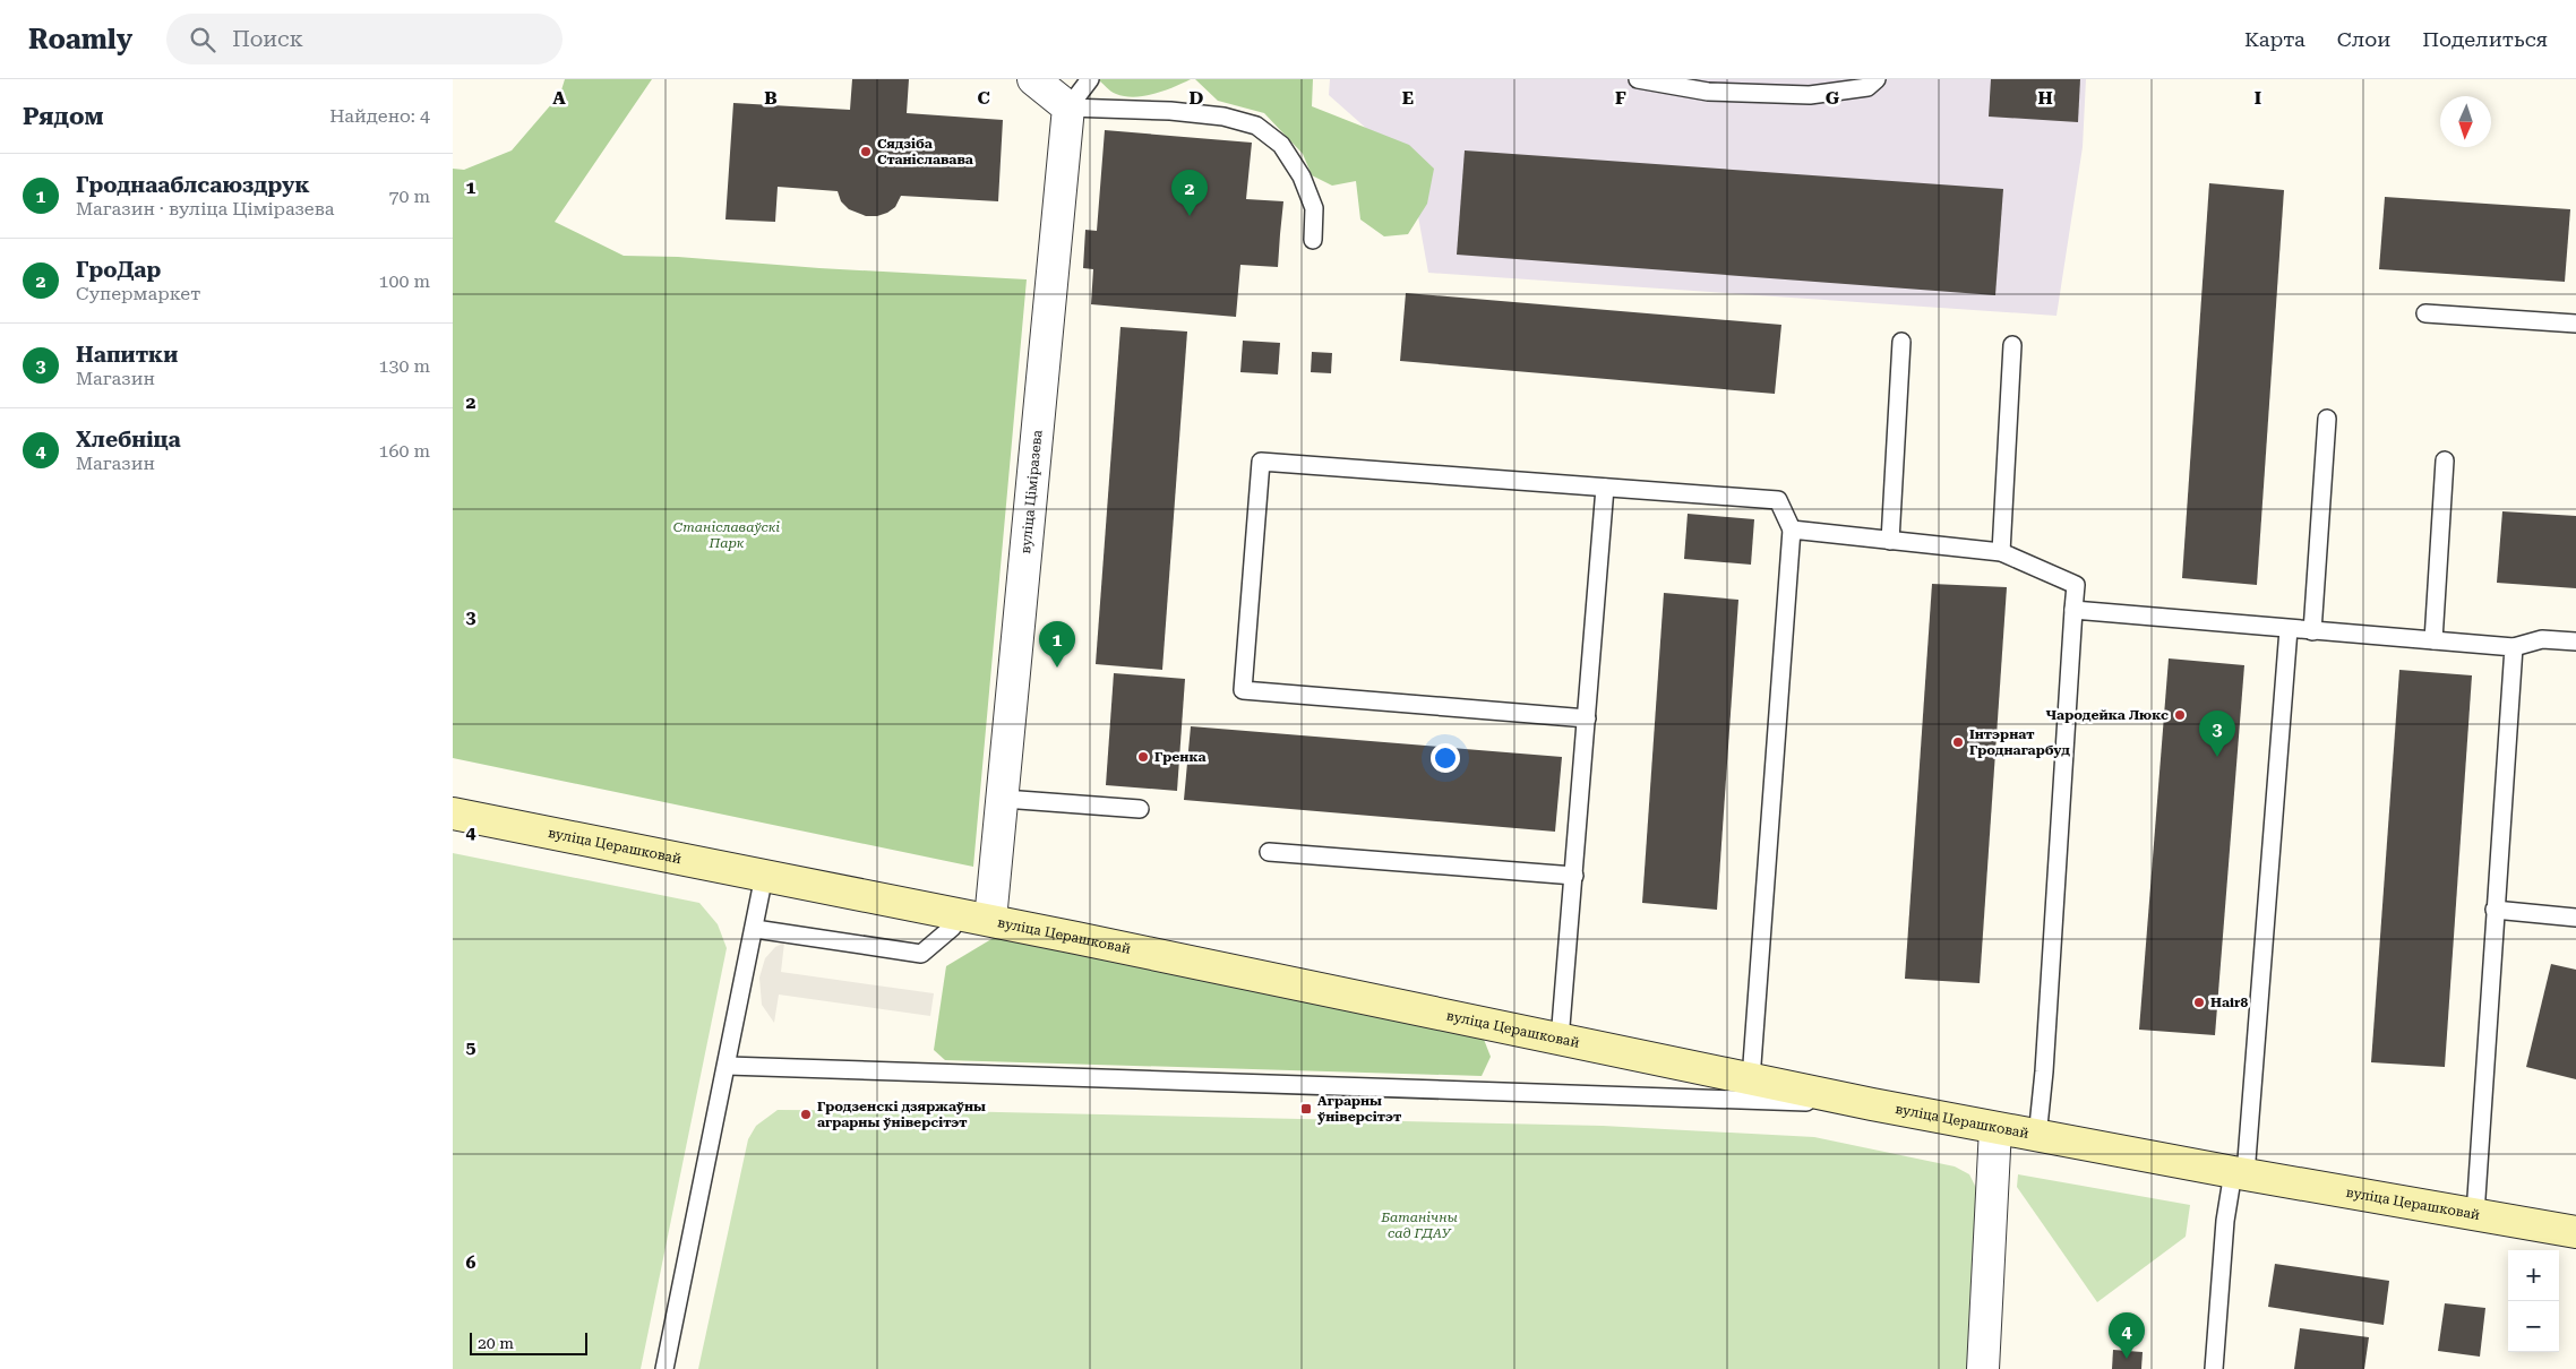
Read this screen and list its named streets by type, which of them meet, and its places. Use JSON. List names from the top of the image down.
{
  "streets": {
    "street": ["вуліца Ціміразева", "вуліца Церашковай"]
  },
  "crossings": [
    ["вуліца Ціміразева", "вуліца Церашковай"]
  ],
  "parks": ["Станіславаўскі Парк", "Батанічны сад ГДАУ"],
  "places": {
    "other": [
      "Сядзіба Станіславава",
      "Чародейка Люкс",
      "Інтэрнат Гроднагарбуд",
      "Гренка",
      "Hair8",
      "Гродзенскі дзяржаўны аграрны ўніверсітэт"
    ],
    "transit": ["Аграрны ўніверсітэт"]
  },
  "scale_bar": "20 m",
  "north": "bottom",
  "page": {
    "header": "Roamly",
    "search": "Поиск",
    "nav": ["Карта", "Слои", "Поделиться"],
    "heading": ["Рядом", "Найдено: 4"],
    "list": [
      {
        "mark": "1",
        "name": "Гроднааблсаюздрук",
        "note": "Магазин · вуліца Ціміразева",
        "value": "70 m"
      },
      {
        "mark": "2",
        "name": "ГроДар",
        "note": "Супермаркет",
        "value": "100 m"
      },
      {
        "mark": "3",
        "name": "Напитки",
        "note": "Магазин",
        "value": "130 m"
      },
      {
        "mark": "4",
        "name": "Хлебніца",
        "note": "Магазин",
        "value": "160 m"
      }
    ],
    "pins": [
      "2",
      "1",
      "3",
      "4"
    ],
    "map_buttons": ["+", "−"],
    "scale": "20 m"
  },
  "grid": {
    "columns": [
      "A",
      "B",
      "C",
      "D",
      "E",
      "F",
      "G",
      "H",
      "I"
    ],
    "rows": [
      "1",
      "2",
      "3",
      "4",
      "5",
      "6"
    ]
  }
}
